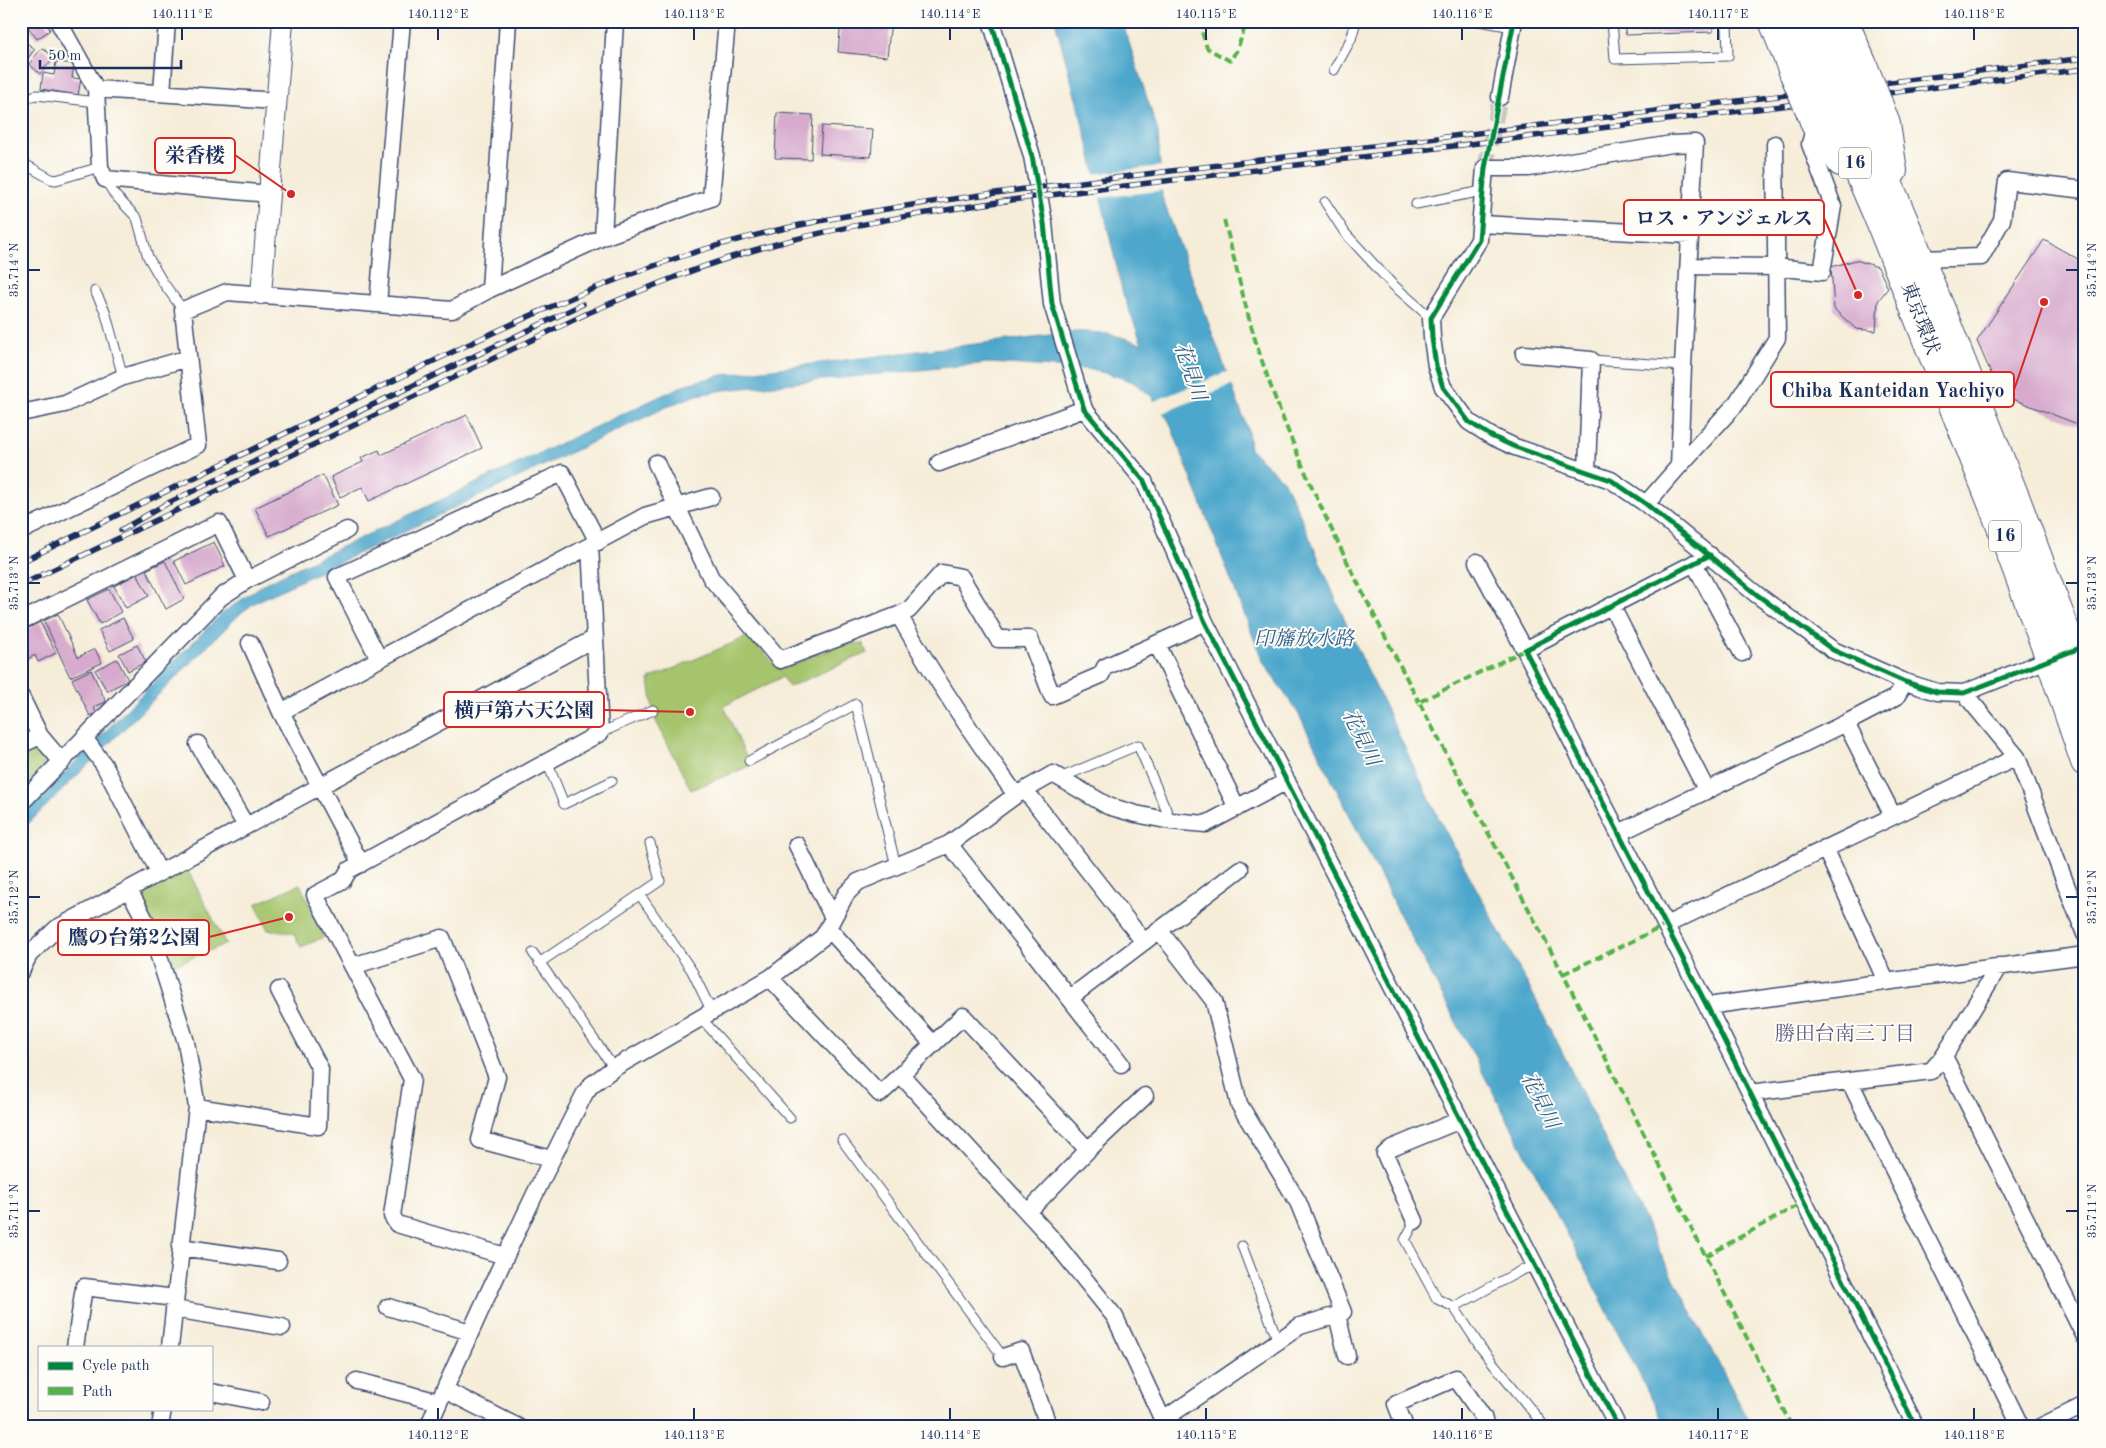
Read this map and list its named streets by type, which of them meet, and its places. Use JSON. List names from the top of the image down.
{
  "streets": {
    "highway": ["16", "東京環状"]
  },
  "districts": ["勝田台南三丁目"],
  "water": ["花見川", "印旛放水路"],
  "places": [
    "栄香楼",
    "ロス・アンジェルス",
    "Chiba Kanteidan Yachiyo",
    "横戸第六天公園",
    "鷹の台第2公園"
  ],
  "legend": ["Cycle path", "Path"],
  "scale_bar": "50 m",
  "coordinates": [
    "140.111°E",
    "140.112°E",
    "140.113°E",
    "140.114°E",
    "140.115°E",
    "140.116°E",
    "140.117°E",
    "140.118°E",
    "35.714°N",
    "35.713°N",
    "35.712°N",
    "35.711°N"
  ]
}
